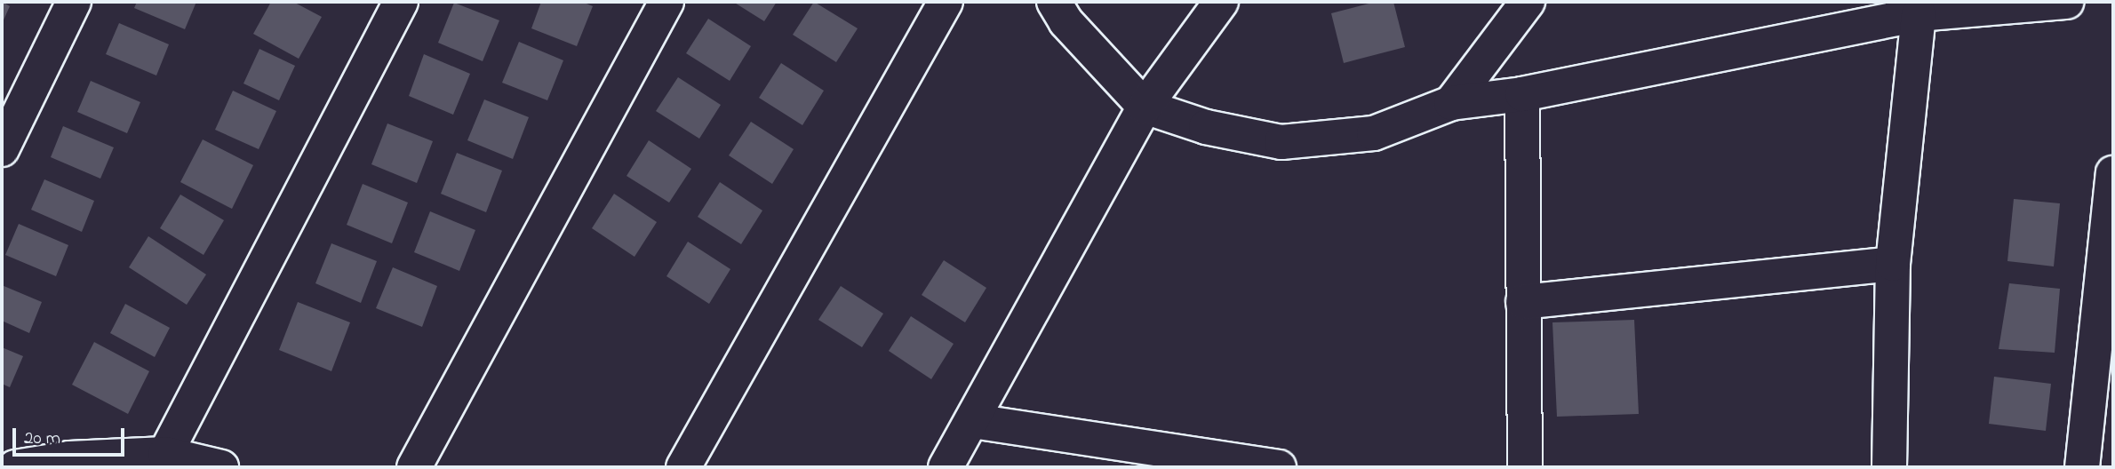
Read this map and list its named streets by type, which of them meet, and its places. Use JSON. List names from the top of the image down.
{
  "scale_bar": "20 m"
}
